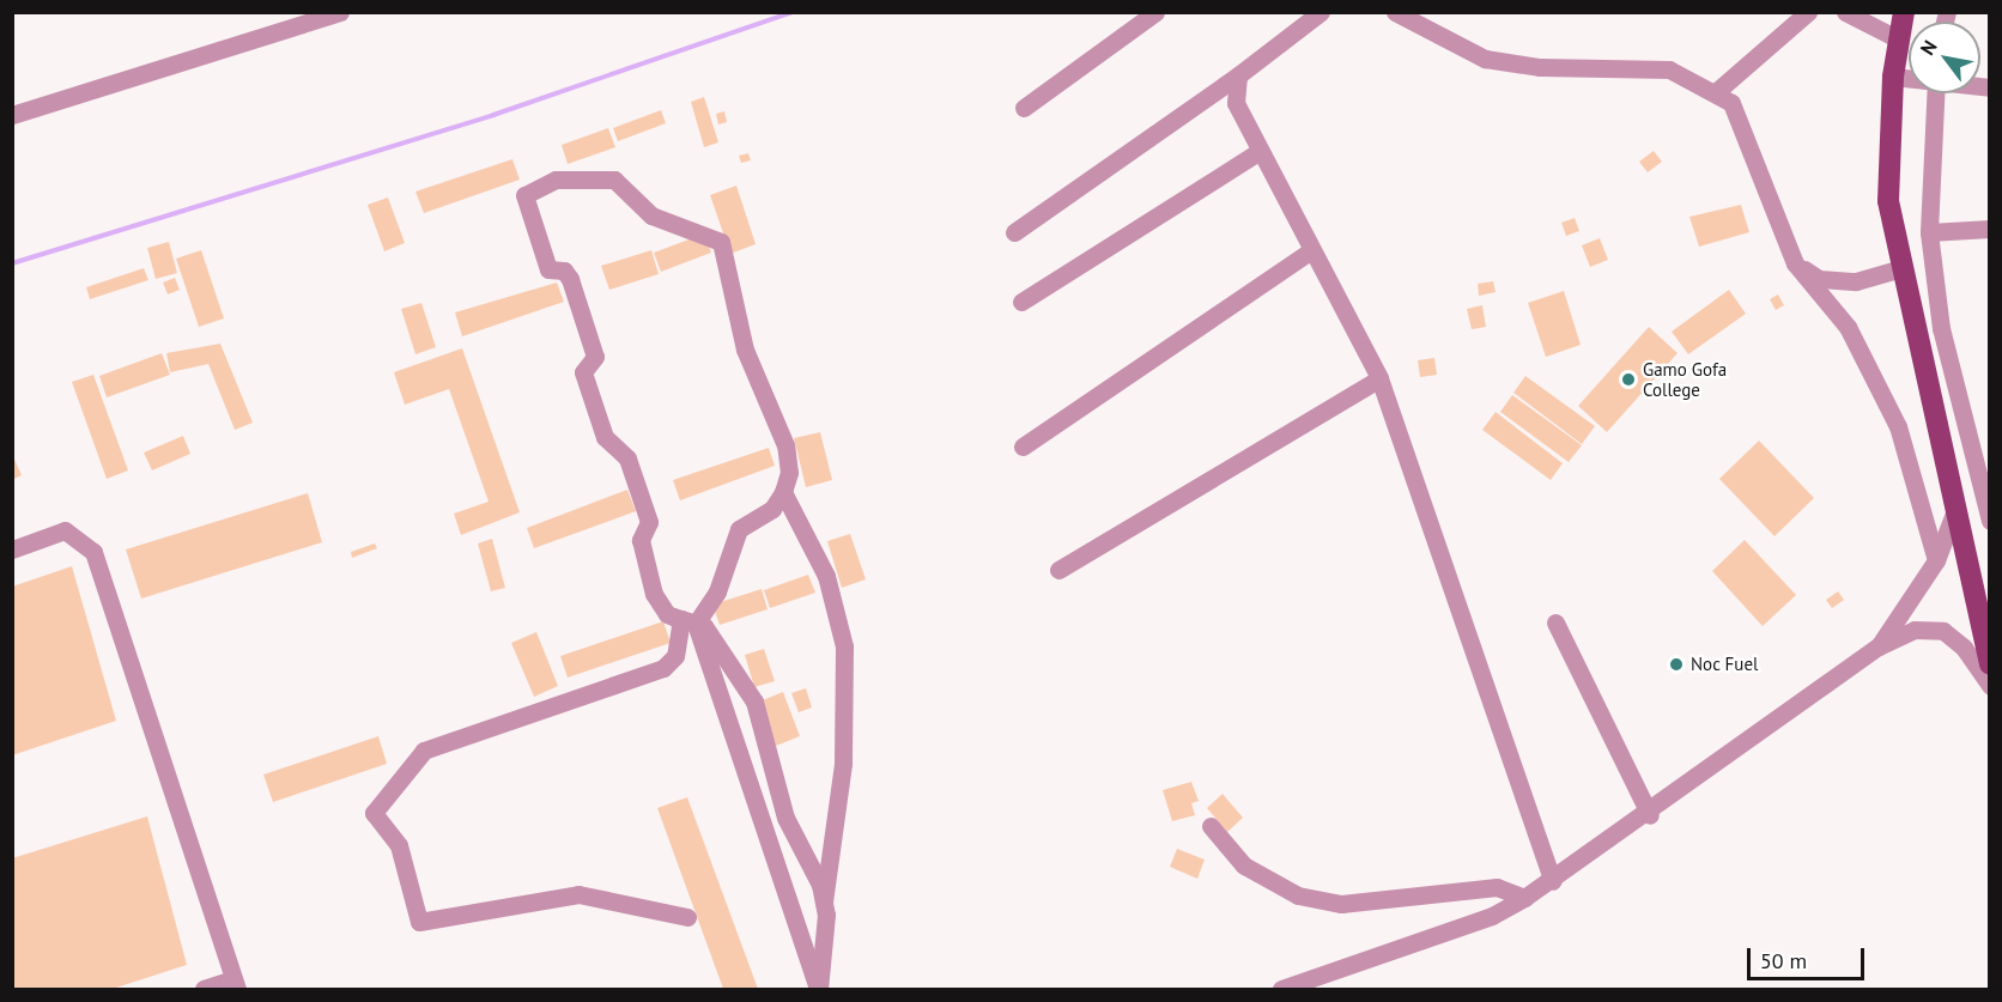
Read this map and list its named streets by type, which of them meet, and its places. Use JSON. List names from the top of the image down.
{
  "places": ["Gamo Gofa College", "Noc Fuel"],
  "scale_bar": "50 m",
  "north": "top left"
}
